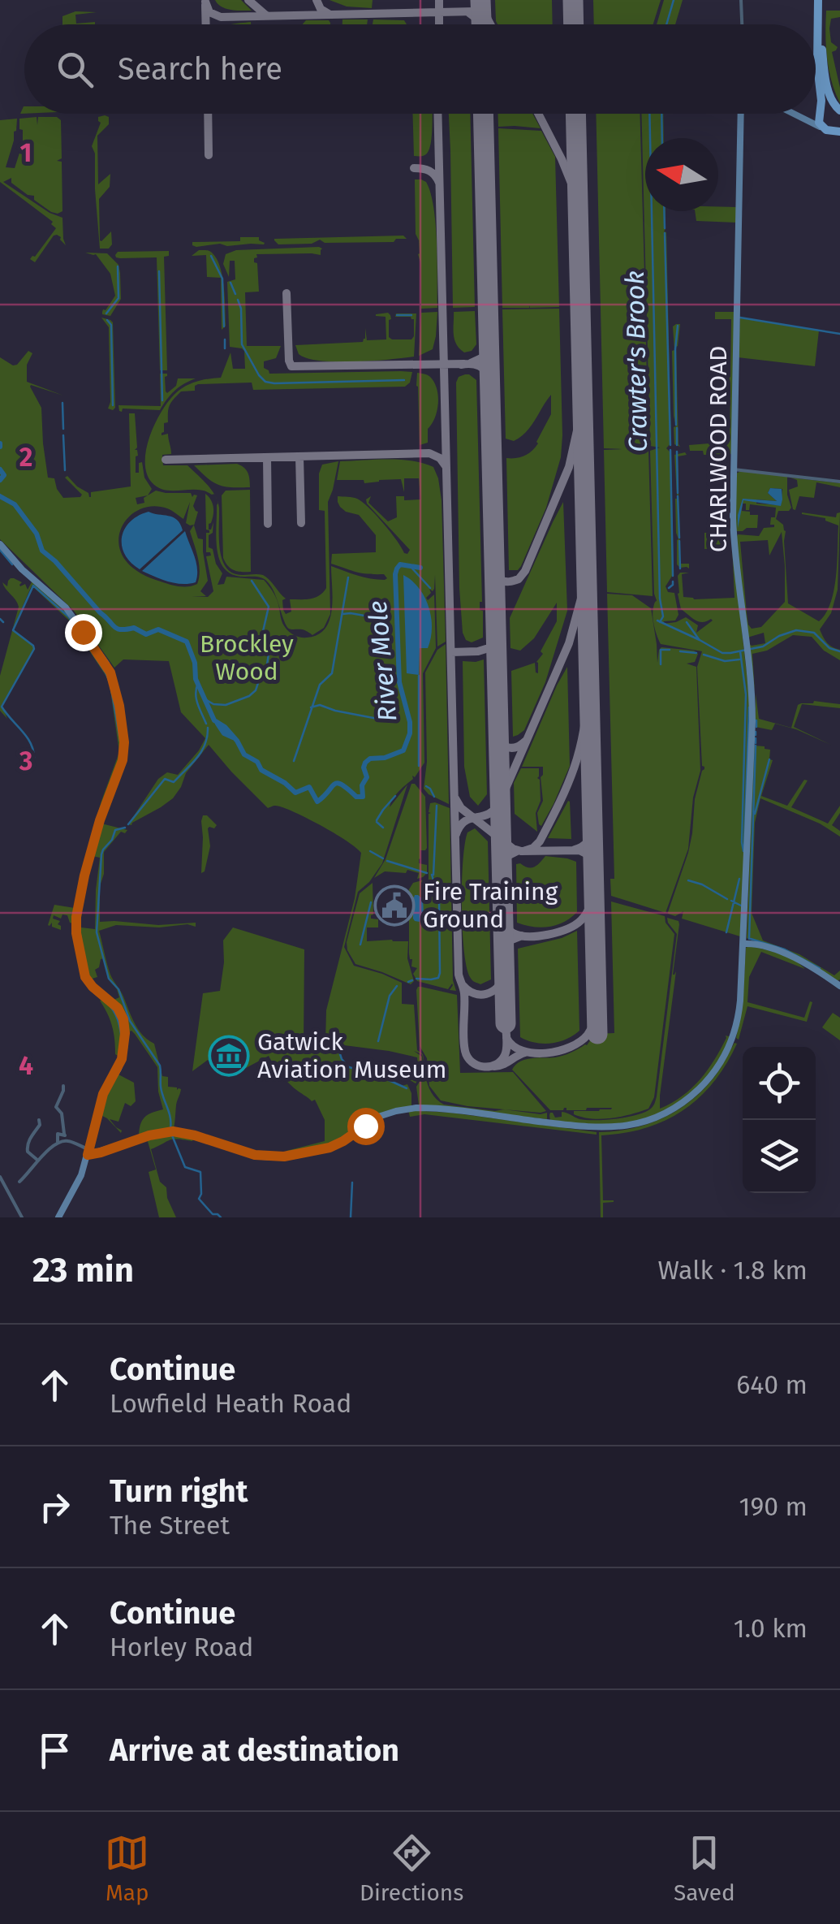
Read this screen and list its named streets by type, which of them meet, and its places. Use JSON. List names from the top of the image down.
{
  "streets": {
    "street": ["CHARLWOOD ROAD"]
  },
  "water": ["Crawter's Brook", "River Mole"],
  "parks": ["Brockley Wood"],
  "places": {
    "public building": ["Fire Training Ground"],
    "museum": ["Gatwick Aviation Museum"]
  },
  "north": "left",
  "page": {
    "search": "Search here",
    "heading": ["23 min", "Walk · 1.8 km"],
    "list": [
      ["Continue", "Lowfield Heath Road", "640 m"],
      ["Turn right", "The Street", "190 m"],
      ["Continue", "Horley Road", "1.0 km"],
      "Arrive at destination"
    ],
    "nav": ["Map", "Directions", "Saved"]
  },
  "grid": {
    "rows": [
      "1",
      "2",
      "3",
      "4"
    ]
  }
}
